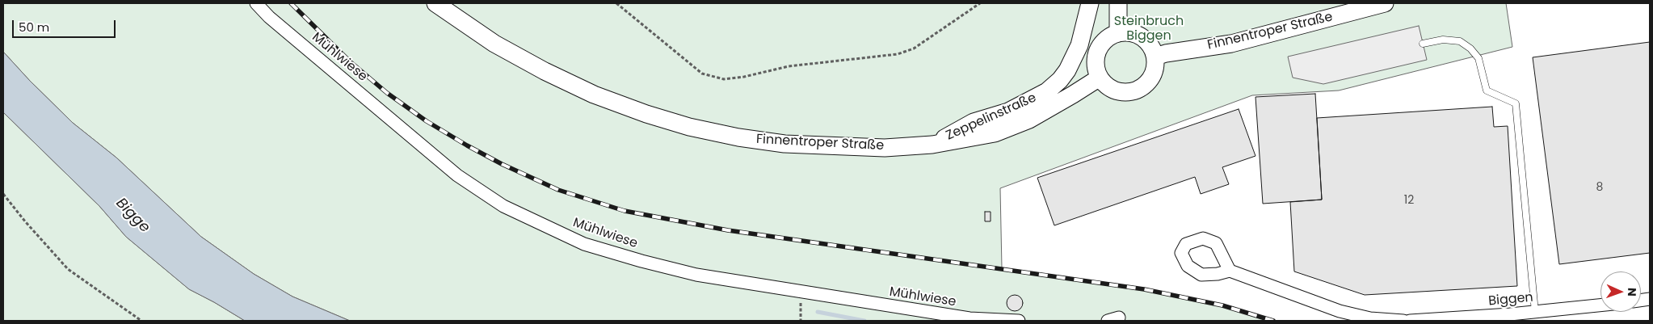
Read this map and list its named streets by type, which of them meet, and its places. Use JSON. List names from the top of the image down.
{
  "streets": {
    "main road": ["Finnentroper Straße", "Zeppelinstraße"],
    "street": ["Mühlwiese", "Biggen"]
  },
  "crossings": [
    ["Finnentroper Straße", "Zeppelinstraße"]
  ],
  "water": ["Bigge"],
  "parks": ["Steinbruch Biggen"],
  "house_numbers": ["8", "12"],
  "scale_bar": "50 m",
  "north": "right"
}
